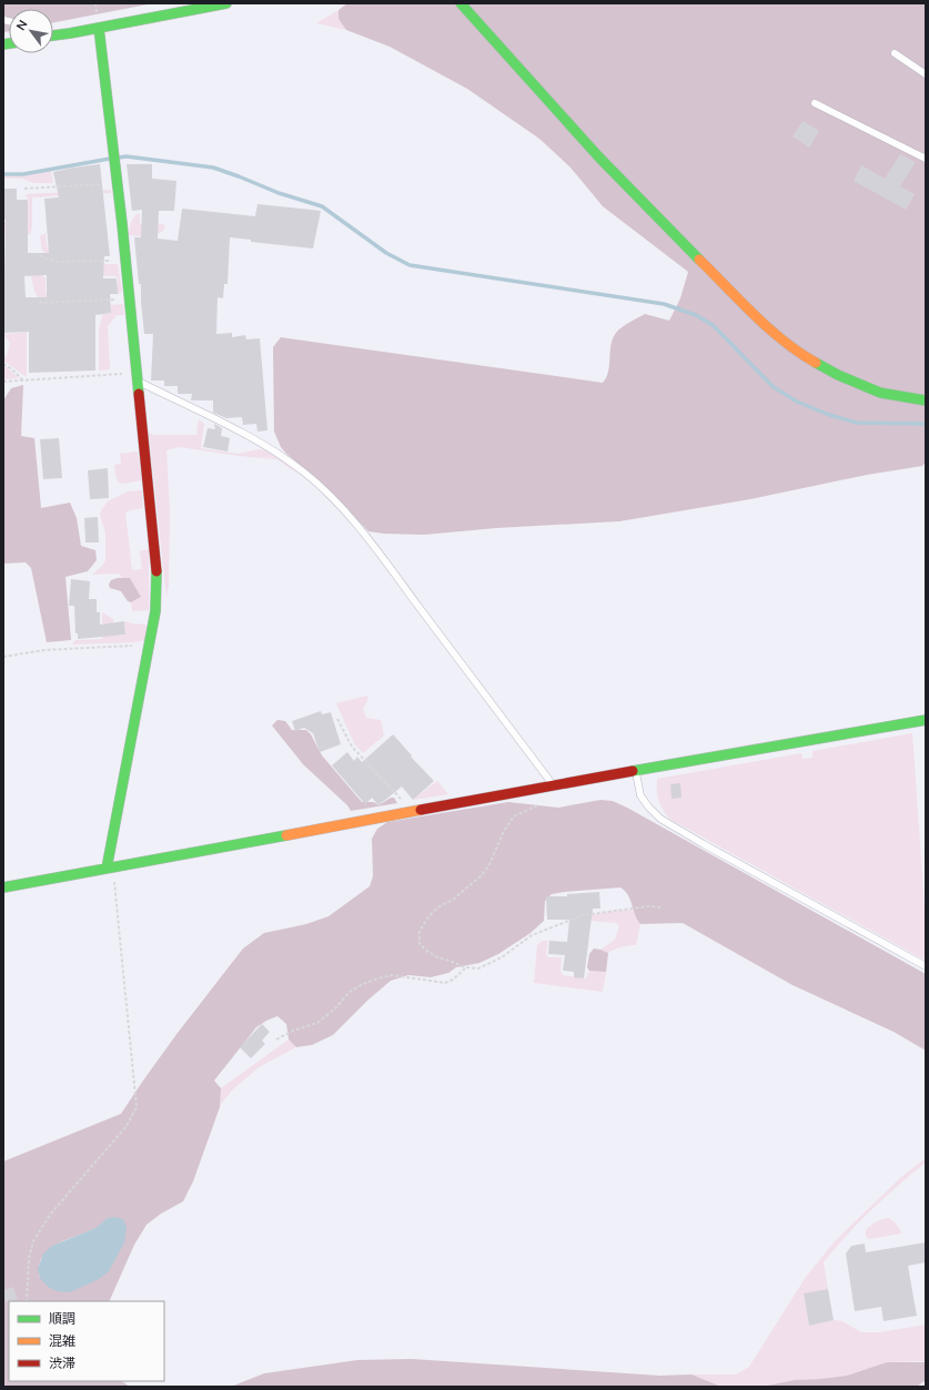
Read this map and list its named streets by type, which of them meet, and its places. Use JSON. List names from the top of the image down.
{
  "legend": ["順調", "混雑", "渋滞"],
  "north": "top left"
}
